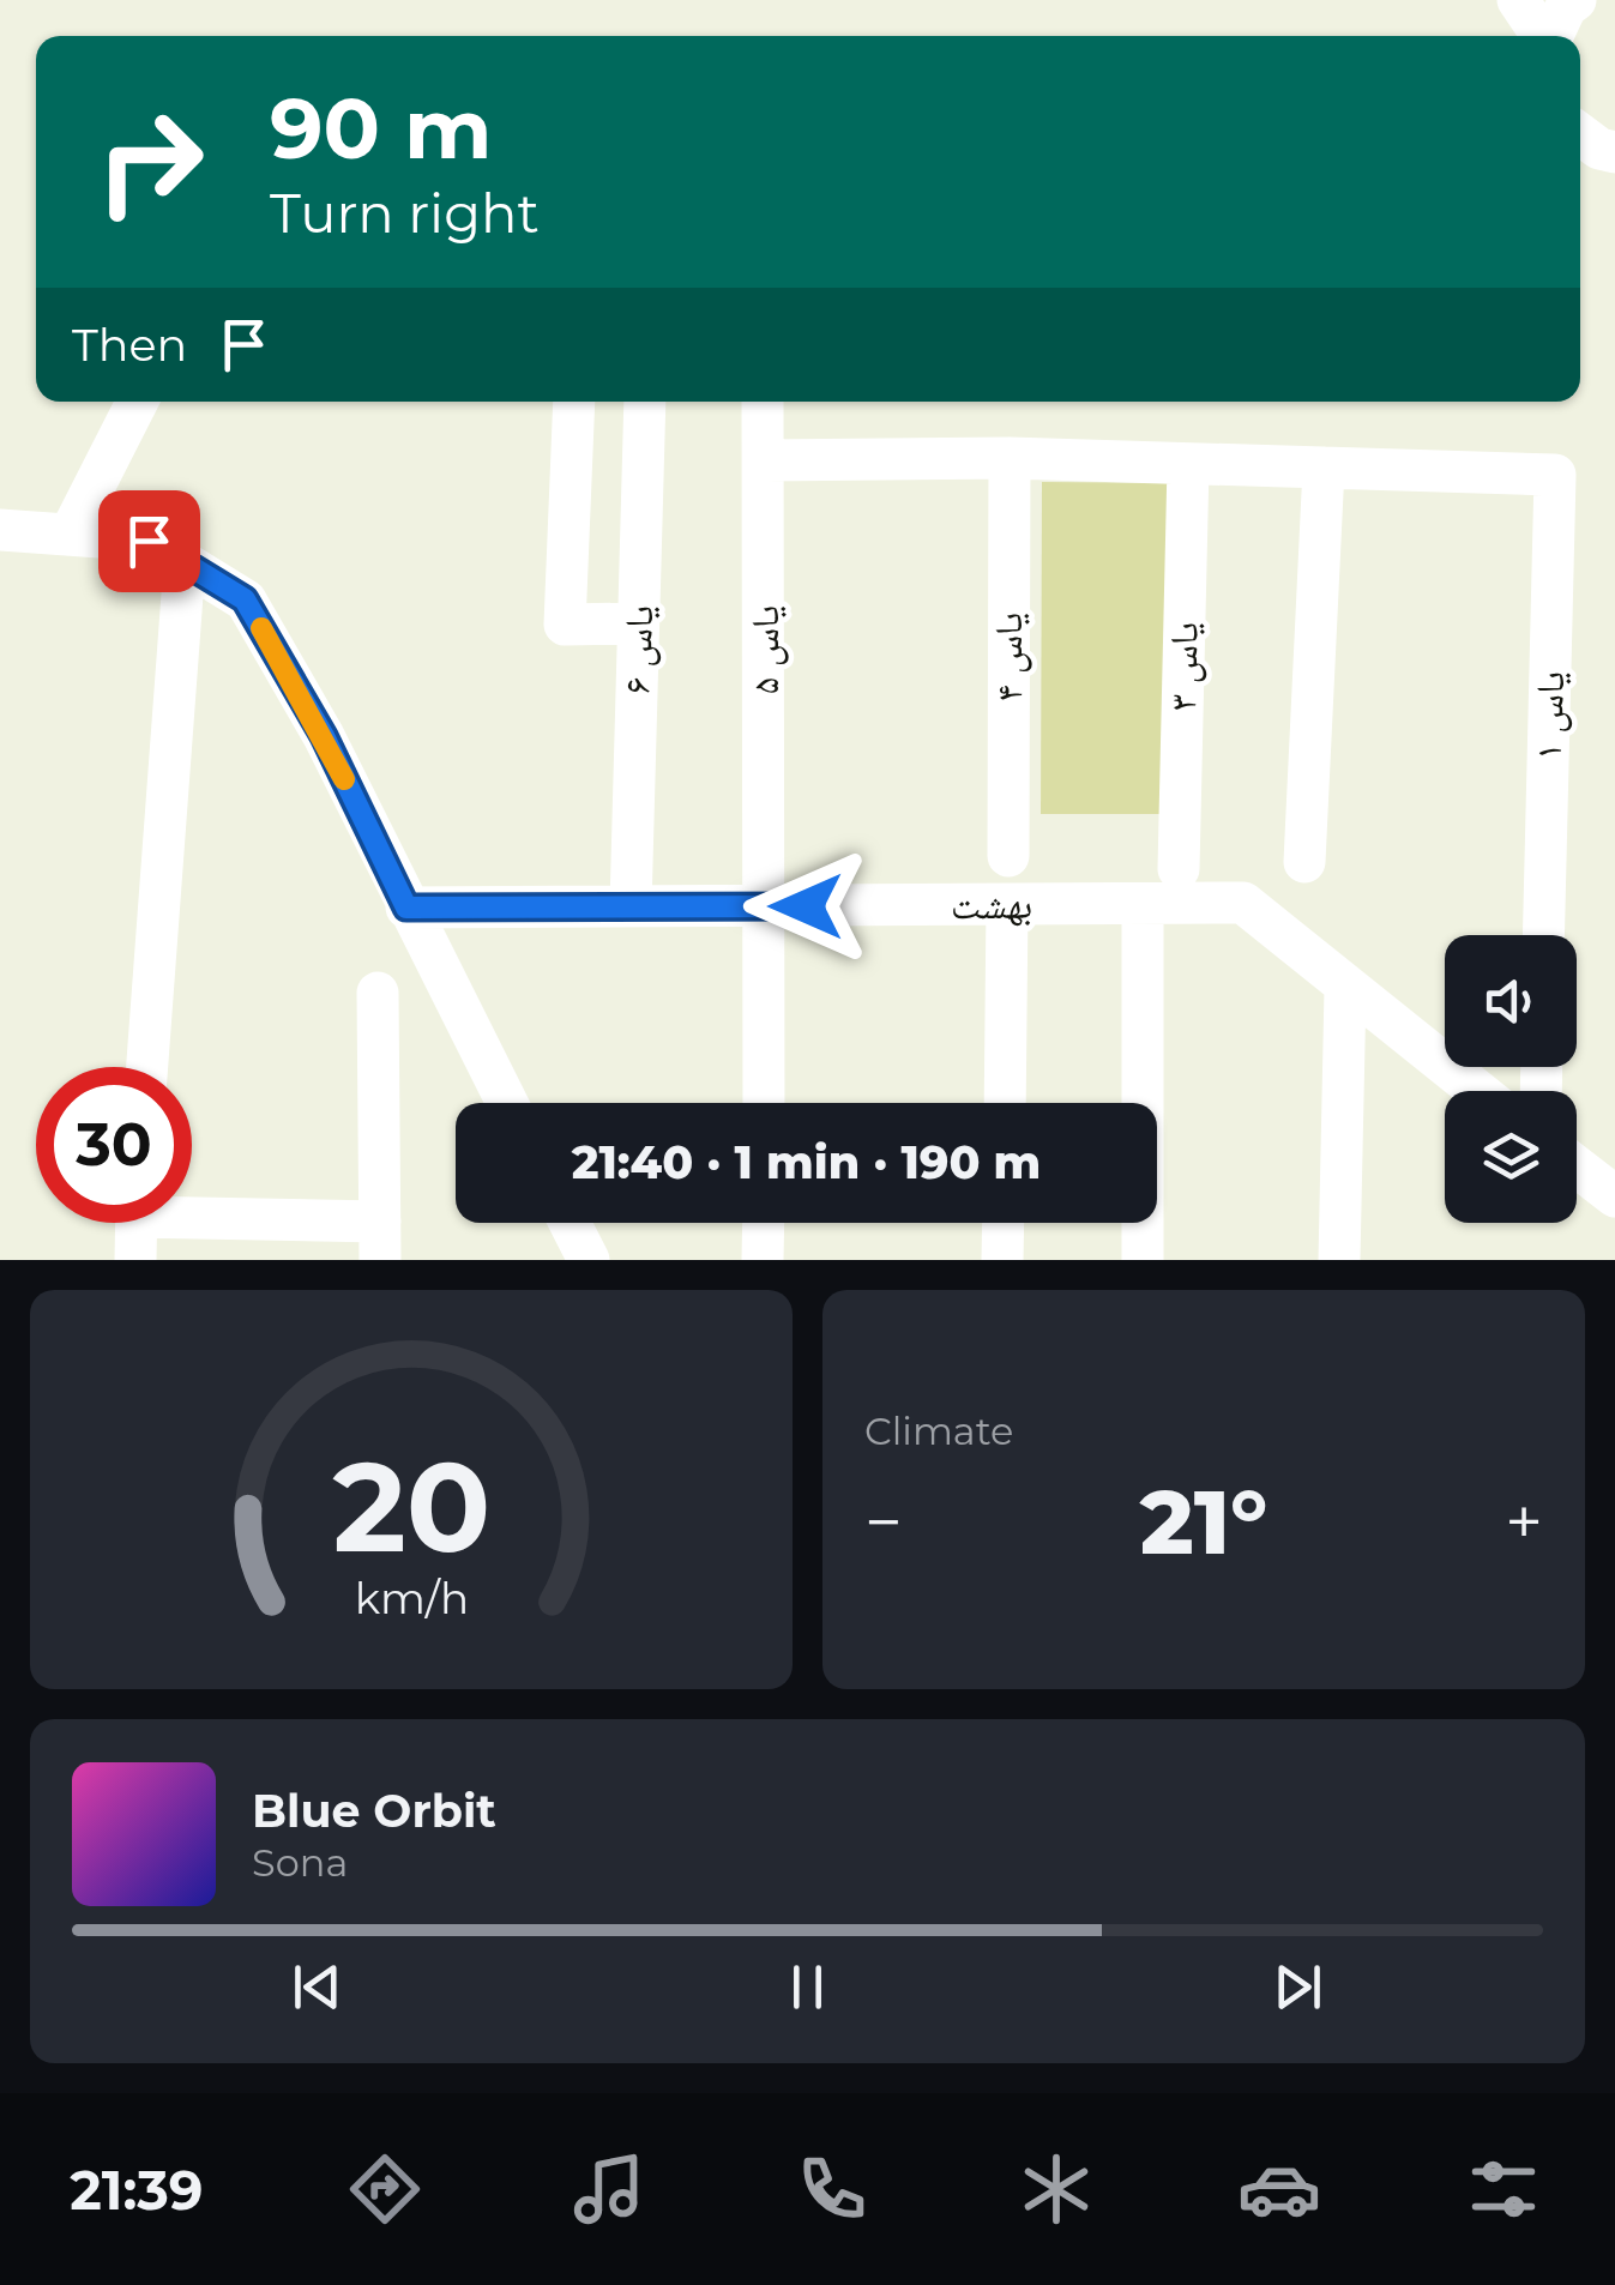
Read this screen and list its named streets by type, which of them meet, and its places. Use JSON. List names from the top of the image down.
{
  "streets": {
    "street": [
      "یاس ۶",
      "یاس ۵",
      "یاس ۴",
      "یاس ۳",
      "یاس ۱",
      "بهشت"
    ]
  },
  "crossings": [
    ["یاس ۶", "بهشت"],
    ["یاس ۵", "بهشت"]
  ],
  "page": {
    "turn": ["90 m", "Turn right"],
    "then": "Then",
    "limit": "30",
    "trip": "21:40 · 1 min · 190 m",
    "tile": "Climate",
    "heat": ["−", "21°", "+"],
    "song": ["Blue Orbit", "Sona"],
    "tabs": "21:39",
    "gauge": ["20", "km/h"]
  }
}
